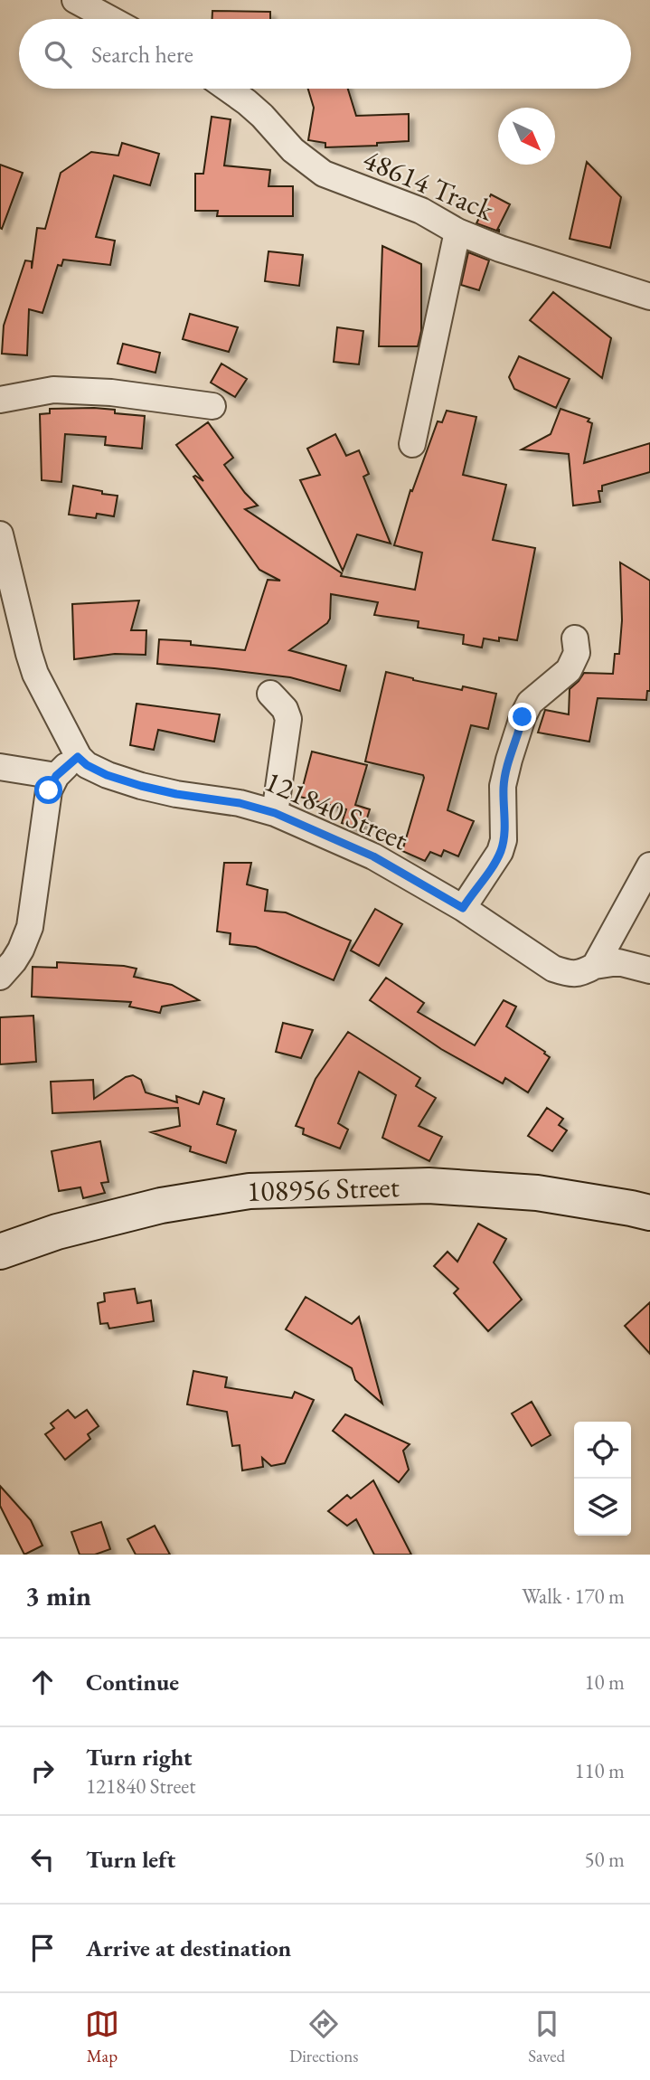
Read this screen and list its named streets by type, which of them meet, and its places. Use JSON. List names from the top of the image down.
{
  "streets": {
    "street": ["48614 Track", "121840 Street", "108956 Street"]
  },
  "north": "bottom right",
  "page": {
    "search": "Search here",
    "heading": ["3 min", "Walk · 170 m"],
    "list": [
      ["Continue", "10 m"],
      ["Turn right", "121840 Street", "110 m"],
      ["Turn left", "50 m"],
      "Arrive at destination"
    ],
    "nav": ["Map", "Directions", "Saved"]
  }
}
